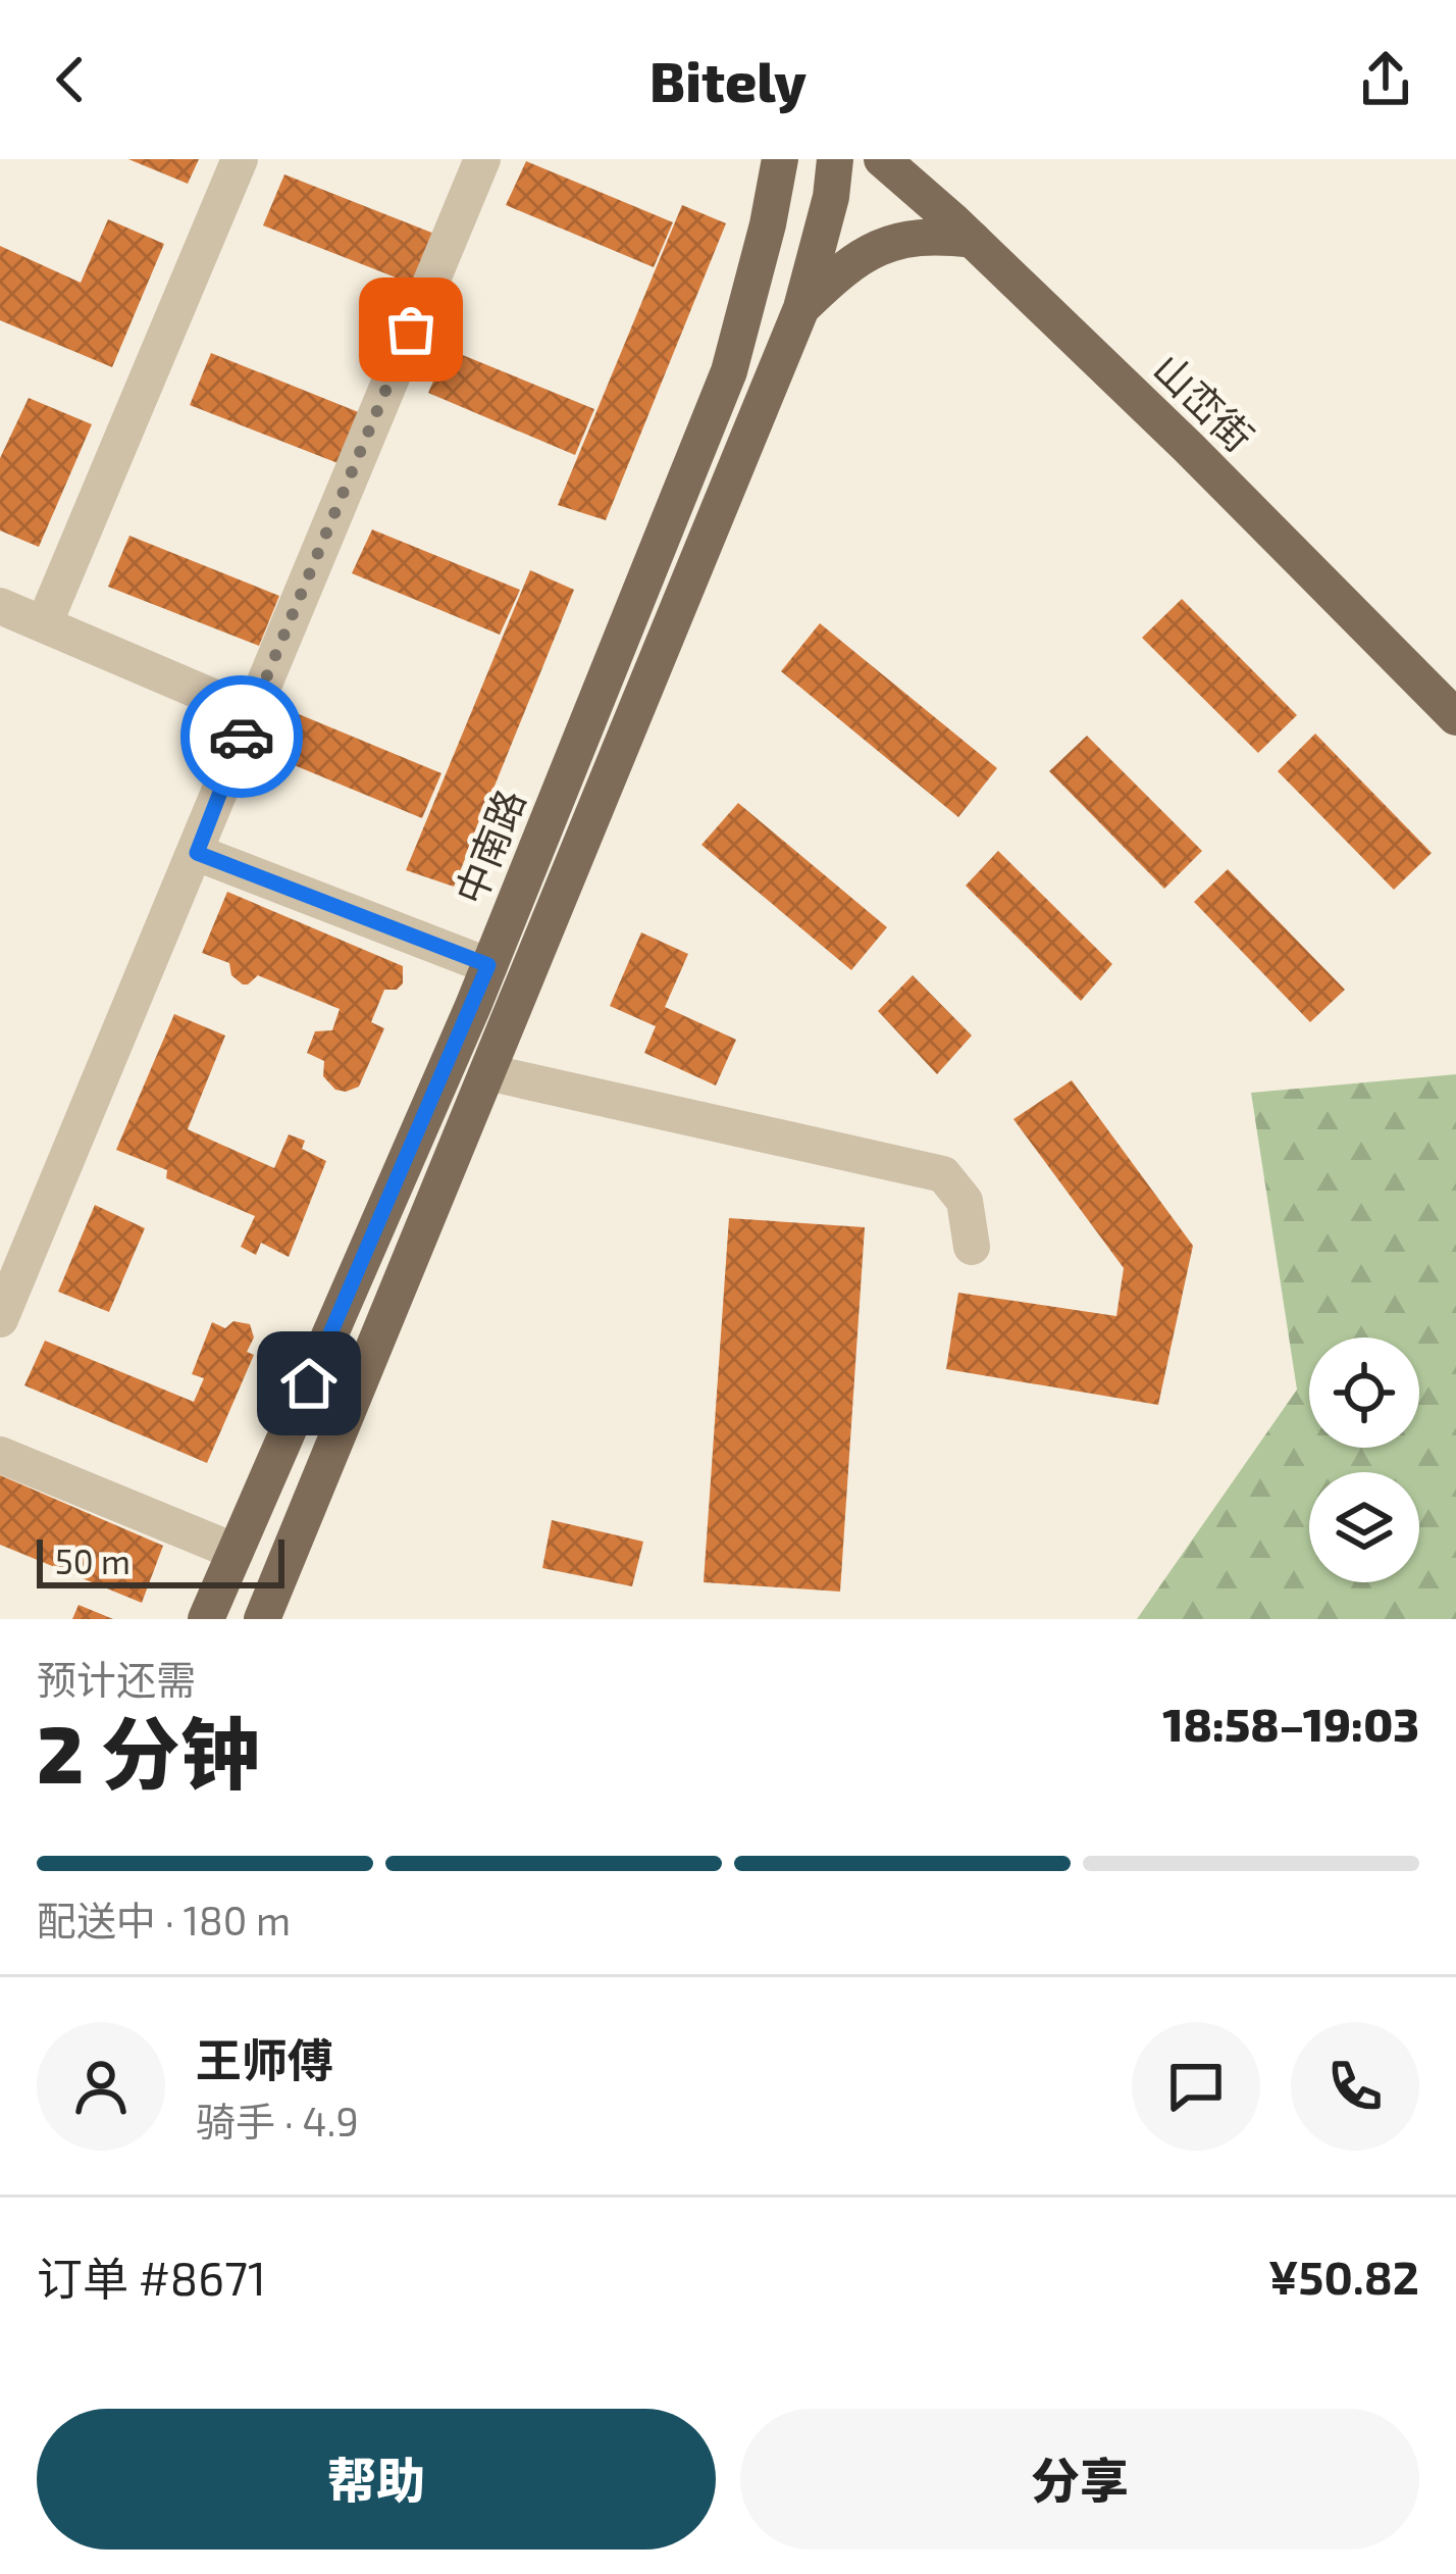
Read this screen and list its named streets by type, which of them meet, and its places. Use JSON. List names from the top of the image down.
{
  "streets": {
    "main road": ["山峦街", "中南路"]
  },
  "scale_bar": "50 m",
  "page": {
    "header": "Bitely",
    "scale": "50 m",
    "heading": ["2 分钟", "预计还需", "18:58–19:03"],
    "panel": [
      "王师傅",
      "骑手 · 4.9",
      "订单 #8671",
      "¥50.82"
    ],
    "bar": "配送中 · 180 m",
    "buttons": ["帮助", "分享"]
  }
}
